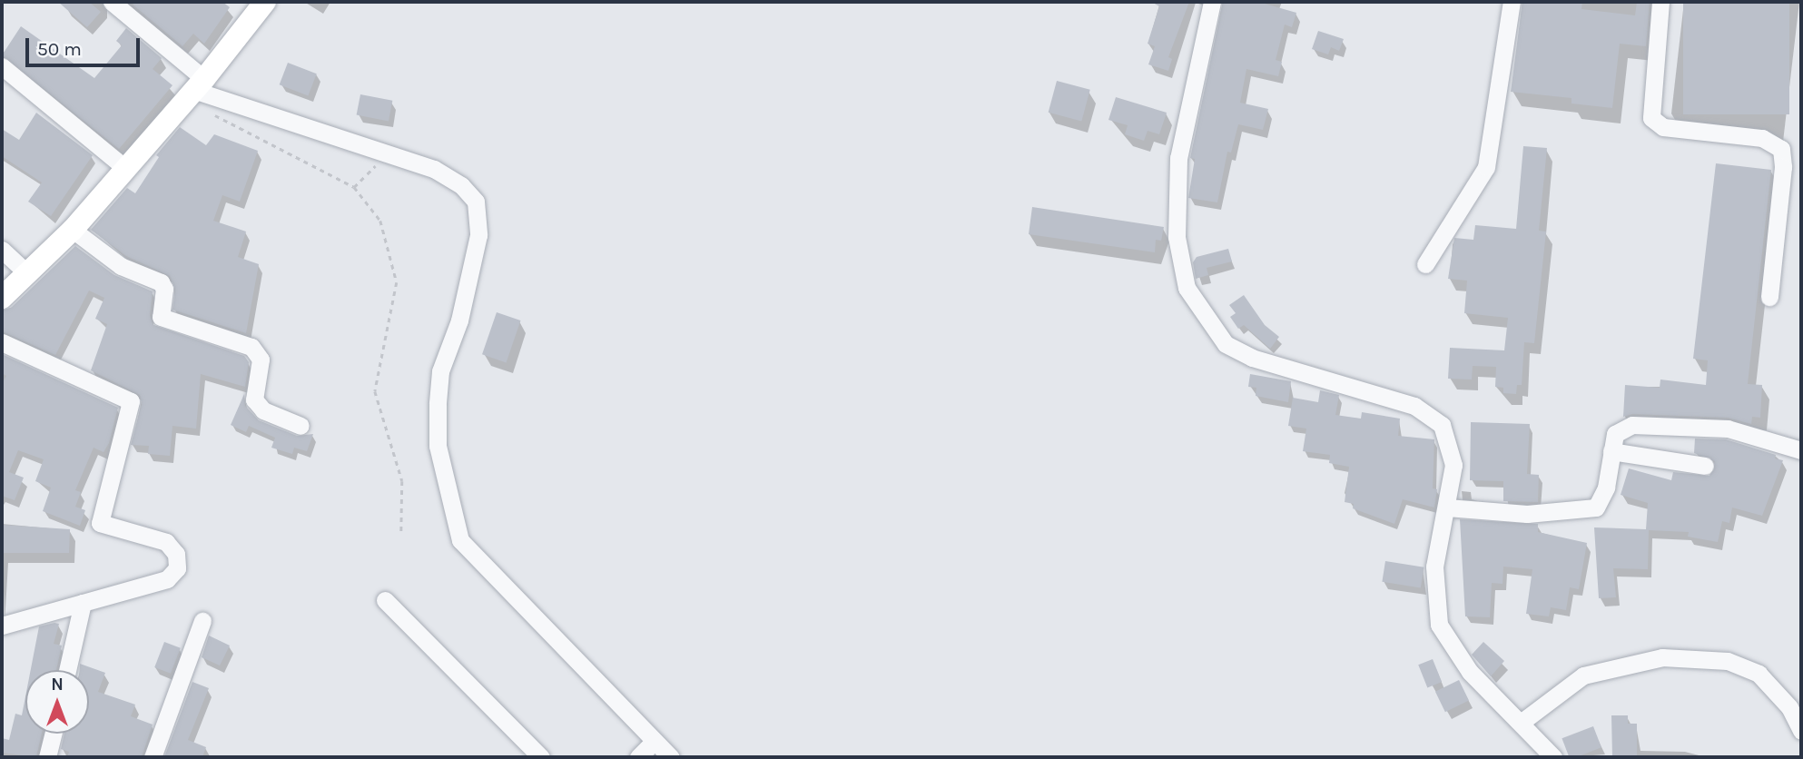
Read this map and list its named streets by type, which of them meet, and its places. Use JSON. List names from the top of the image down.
{
  "scale_bar": "50 m",
  "north": "top"
}
